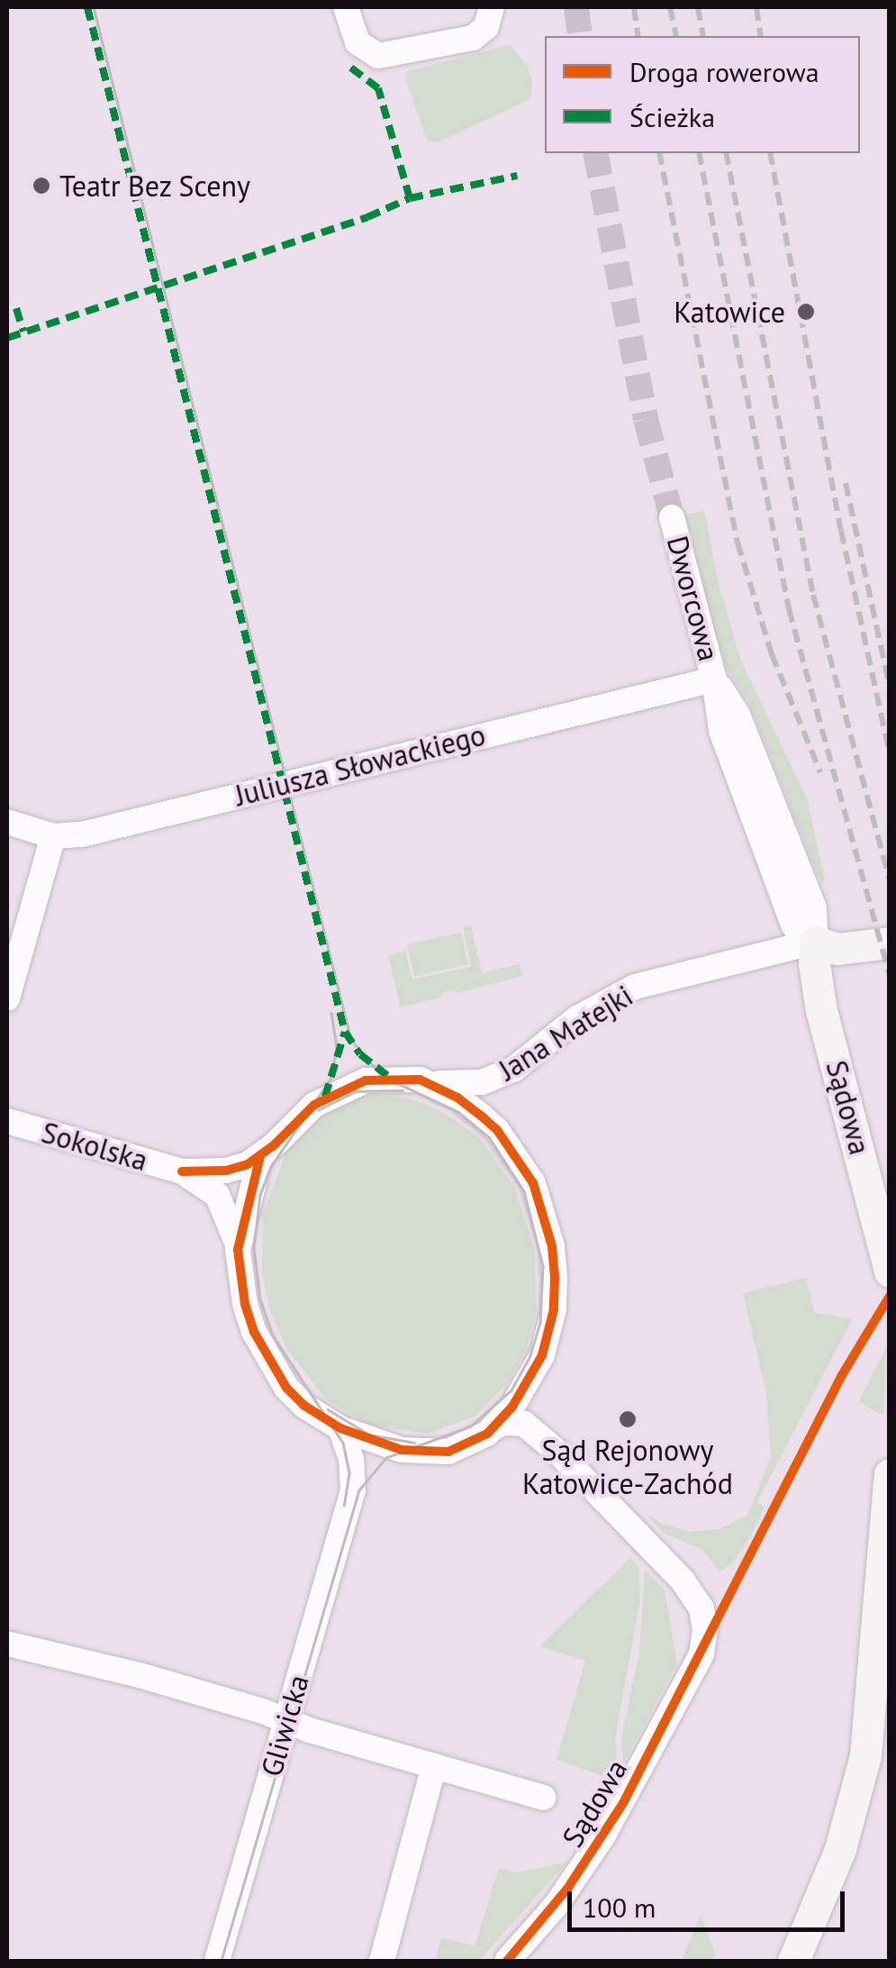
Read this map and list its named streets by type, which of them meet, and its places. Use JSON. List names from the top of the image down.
{
  "streets": {
    "main road": ["Sądowa"],
    "street": [
      "Dworcowa",
      "Juliusza Słowackiego",
      "Jana Matejki",
      "Sokolska",
      "Gliwicka"
    ]
  },
  "crossings": [
    ["Dworcowa", "Juliusza Słowackiego"],
    ["Jana Matejki", "Sądowa"],
    ["Jana Matejki", "Sokolska"]
  ],
  "places": ["Teatr Bez Sceny", "Katowice", "Sąd Rejonowy Katowice-Zachód"],
  "legend": ["Droga rowerowa", "Ścieżka"],
  "scale_bar": "100 m"
}
